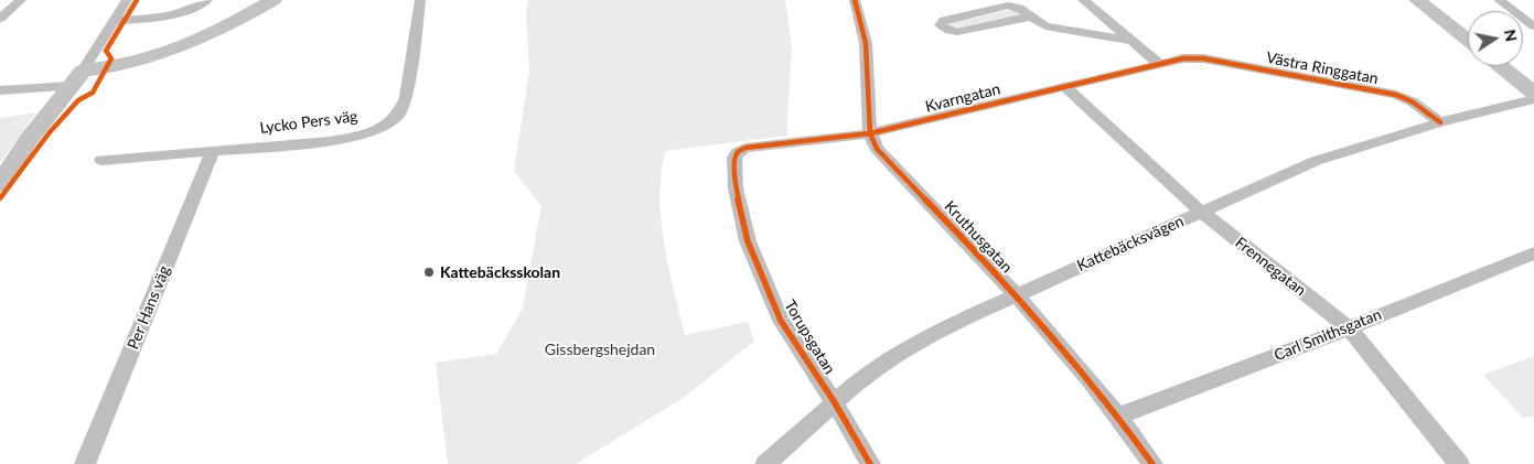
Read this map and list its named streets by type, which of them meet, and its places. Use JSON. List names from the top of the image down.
{
  "streets": {
    "street": [
      "Västra Ringgatan",
      "Kvarngatan",
      "Lycko Pers väg",
      "Kruthusgatan",
      "Kattebäcksvägen",
      "Frennegatan",
      "Per Hans väg",
      "Carl Smithsgatan",
      "Torupsgatan"
    ]
  },
  "crossings": [
    ["Västra Ringgatan", "Kvarngatan"],
    ["Västra Ringgatan", "Kattebäcksvägen"],
    ["Kvarngatan", "Kruthusgatan"],
    ["Kvarngatan", "Frennegatan"],
    ["Kvarngatan", "Torupsgatan"],
    ["Lycko Pers väg", "Per Hans väg"],
    ["Kruthusgatan", "Kattebäcksvägen"],
    ["Kruthusgatan", "Carl Smithsgatan"],
    ["Kattebäcksvägen", "Frennegatan"],
    ["Kattebäcksvägen", "Torupsgatan"],
    ["Frennegatan", "Carl Smithsgatan"]
  ],
  "parks": ["Gissbergshejdan"],
  "places": ["Kattebäcksskolan"],
  "north": "right"
}
